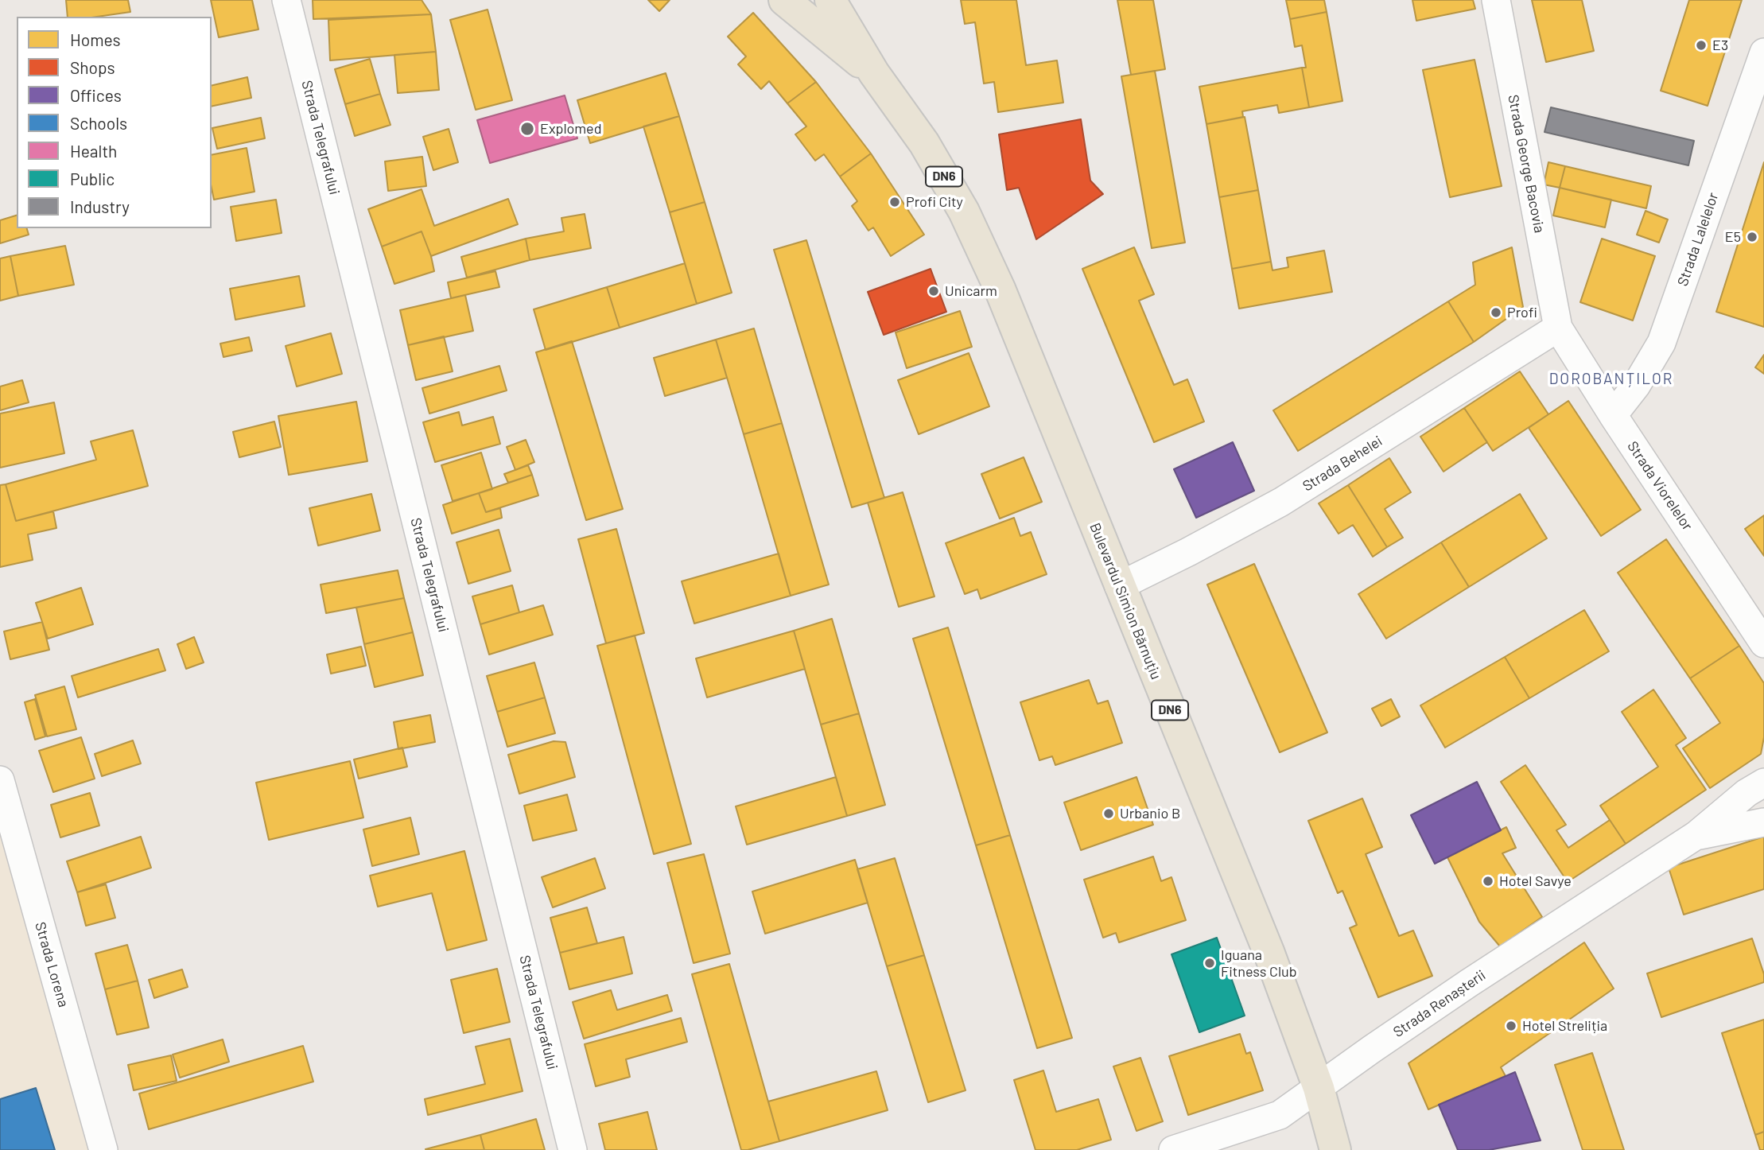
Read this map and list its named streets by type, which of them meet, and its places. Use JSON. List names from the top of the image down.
{
  "streets": {
    "main road": ["DN6", "Bulevardul Simion Bărnuțiu"],
    "street": [
      "Strada Telegrafului",
      "Strada George Bacovia",
      "Strada Lalelelor",
      "Strada Behelei",
      "Strada Viorelelor",
      "Strada Lorena",
      "Strada Renașterii"
    ]
  },
  "crossings": [
    ["Strada George Bacovia", "Strada Behelei"],
    ["Strada George Bacovia", "Strada Viorelelor"],
    ["Strada Lalelelor", "Strada Viorelelor"],
    ["Strada Behelei", "Strada Viorelelor"],
    ["Strada Behelei", "Bulevardul Simion Bărnuțiu"],
    ["Bulevardul Simion Bărnuțiu", "Strada Renașterii"]
  ],
  "districts": ["DOROBANȚILOR"],
  "places": [
    "E3",
    "Explomed",
    "Profi City",
    "E5",
    "Unicarm",
    "Profi",
    "Urbanio B",
    "Hotel Savye",
    "Iguana Fitness Club",
    "Hotel Streliția"
  ],
  "legend": [
    "Homes",
    "Shops",
    "Offices",
    "Schools",
    "Health",
    "Public",
    "Industry"
  ]
}
